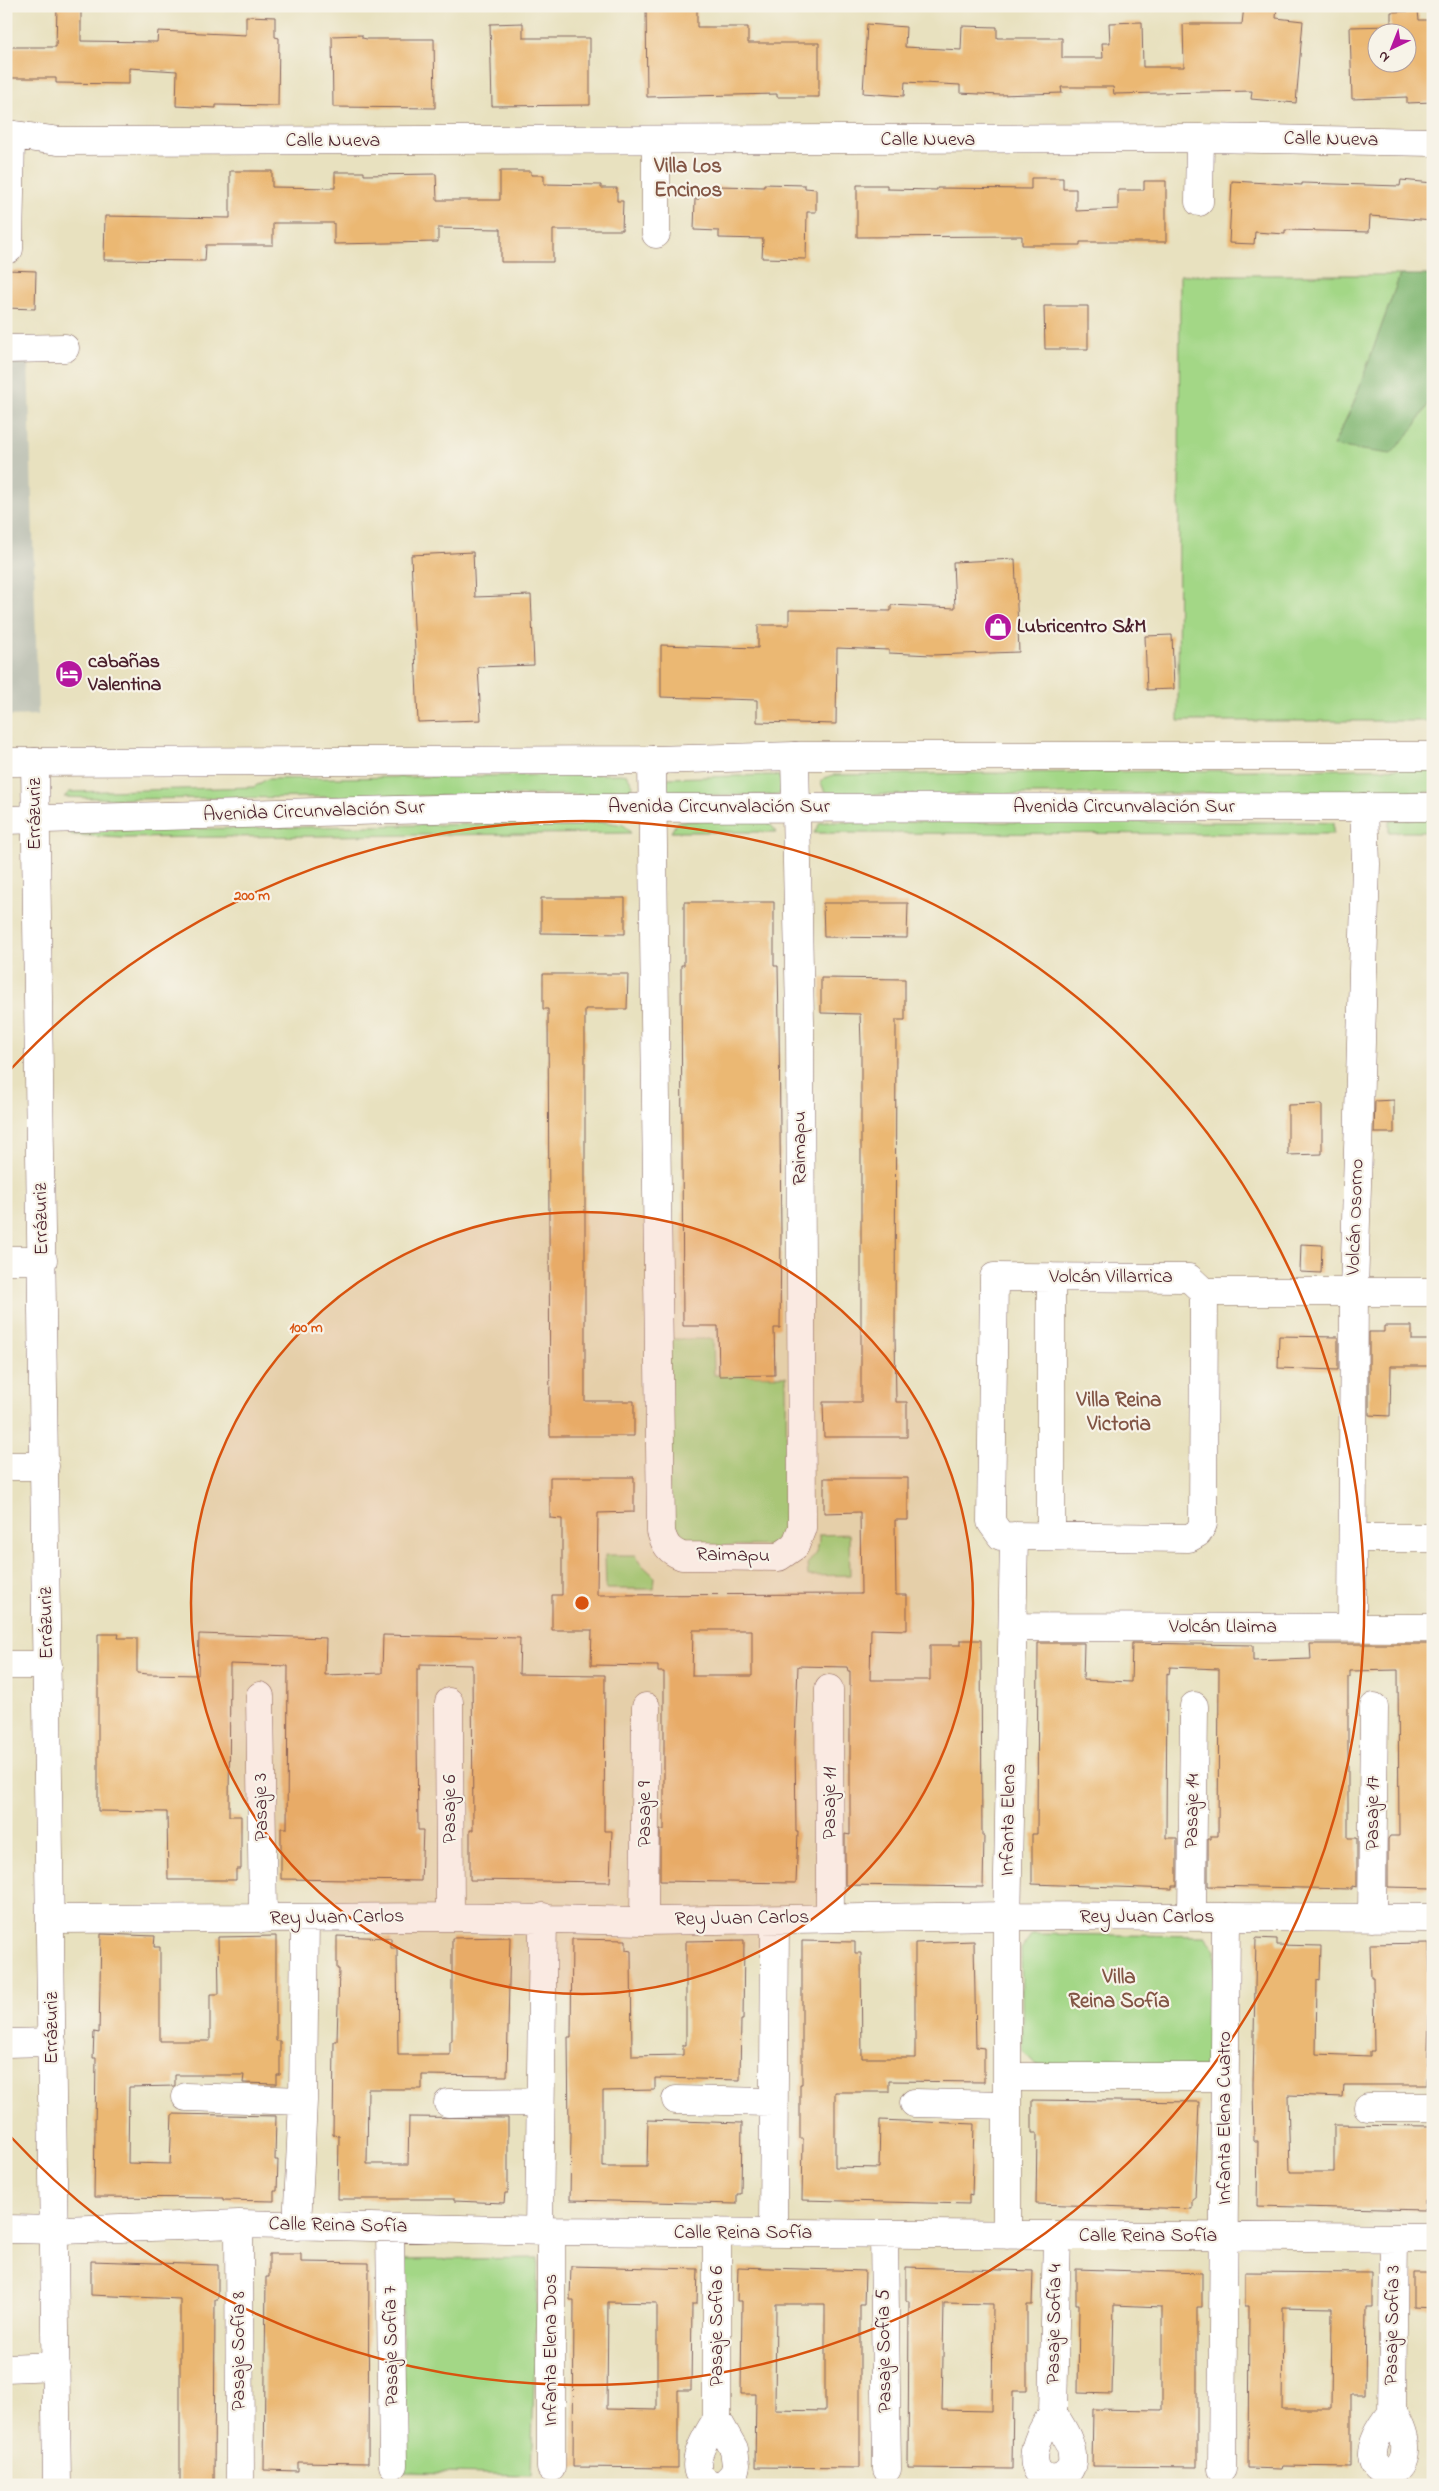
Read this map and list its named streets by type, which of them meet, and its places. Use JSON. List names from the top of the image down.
{
  "streets": {
    "street": [
      "Calle Nueva",
      "Avenida Circunvalación Sur",
      "Errázuriz",
      "Raimapu",
      "Volcán Osorno",
      "Volcán Villarrica",
      "Volcán Llaima",
      "Pasaje 11",
      "Pasaje 3",
      "Pasaje 6",
      "Pasaje 14",
      "Pasaje 17",
      "Pasaje 9",
      "Infanta Elena",
      "Rey Juan Carlos",
      "Infanta Elena Cuatro",
      "Calle Reina Sofía",
      "Pasaje Sofía 4",
      "Pasaje Sofía 3",
      "Pasaje Sofía 6",
      "Pasaje Sofía 7",
      "Infanta Elena Dos",
      "Pasaje Sofía 8",
      "Pasaje Sofía 5"
    ]
  },
  "crossings": [
    ["Avenida Circunvalación Sur", "Errázuriz"],
    ["Avenida Circunvalación Sur", "Raimapu"],
    ["Avenida Circunvalación Sur", "Volcán Osorno"],
    ["Errázuriz", "Rey Juan Carlos"],
    ["Errázuriz", "Calle Reina Sofía"],
    ["Volcán Osorno", "Volcán Llaima"],
    ["Volcán Villarrica", "Infanta Elena"],
    ["Volcán Llaima", "Infanta Elena"],
    ["Pasaje 11", "Rey Juan Carlos"],
    ["Pasaje 3", "Rey Juan Carlos"],
    ["Pasaje 6", "Rey Juan Carlos"],
    ["Pasaje 14", "Rey Juan Carlos"],
    ["Pasaje 17", "Rey Juan Carlos"],
    ["Pasaje 9", "Rey Juan Carlos"],
    ["Infanta Elena", "Rey Juan Carlos"],
    ["Infanta Elena", "Calle Reina Sofía"],
    ["Rey Juan Carlos", "Infanta Elena Cuatro"],
    ["Rey Juan Carlos", "Infanta Elena Dos"],
    ["Infanta Elena Cuatro", "Calle Reina Sofía"],
    ["Calle Reina Sofía", "Pasaje Sofía 4"],
    ["Calle Reina Sofía", "Pasaje Sofía 3"],
    ["Calle Reina Sofía", "Pasaje Sofía 6"],
    ["Calle Reina Sofía", "Pasaje Sofía 7"],
    ["Calle Reina Sofía", "Infanta Elena Dos"],
    ["Calle Reina Sofía", "Pasaje Sofía 8"],
    ["Calle Reina Sofía", "Pasaje Sofía 5"]
  ],
  "districts": ["Villa Los Encinos", "Villa Reina Victoria", "Villa Reina Sofía"],
  "places": {
    "shop": ["Lubricentro S&M"],
    "hotel": ["cabañas Valentina"]
  },
  "north": "bottom left",
  "rings": ["200 m", "100 m"]
}
